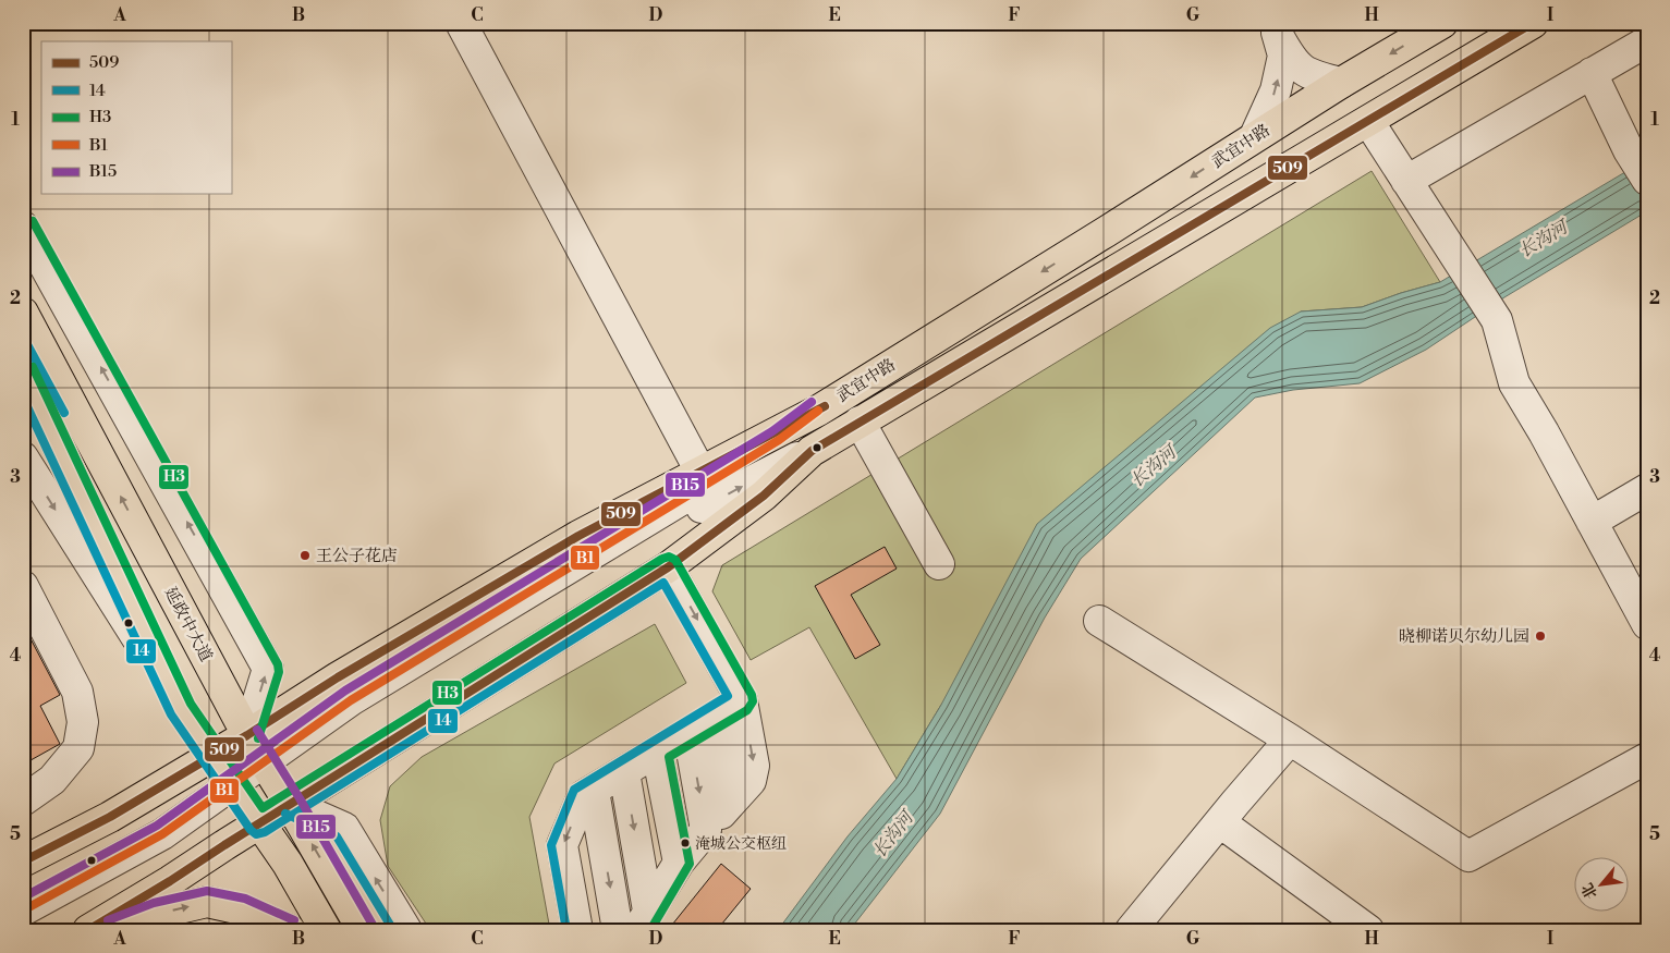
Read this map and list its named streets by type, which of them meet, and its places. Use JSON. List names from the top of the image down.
{
  "streets": {
    "main road": ["武宜中路", "延政中大道"]
  },
  "crossings": [
    ["武宜中路", "延政中大道"]
  ],
  "water": ["长沟河"],
  "places": ["王公子花店", "晓柳诺贝尔幼儿园", "淹城公交枢纽"],
  "lines": [
    "transit line 509",
    "transit line H3",
    "transit line 14",
    "transit line B15",
    "transit line B1"
  ],
  "legend": [
    "509",
    "14",
    "H3",
    "B1",
    "B15"
  ],
  "north": "bottom left",
  "grid": {
    "columns": [
      "A",
      "B",
      "C",
      "D",
      "E",
      "F",
      "G",
      "H",
      "I"
    ],
    "rows": [
      "1",
      "2",
      "3",
      "4",
      "5"
    ]
  }
}
